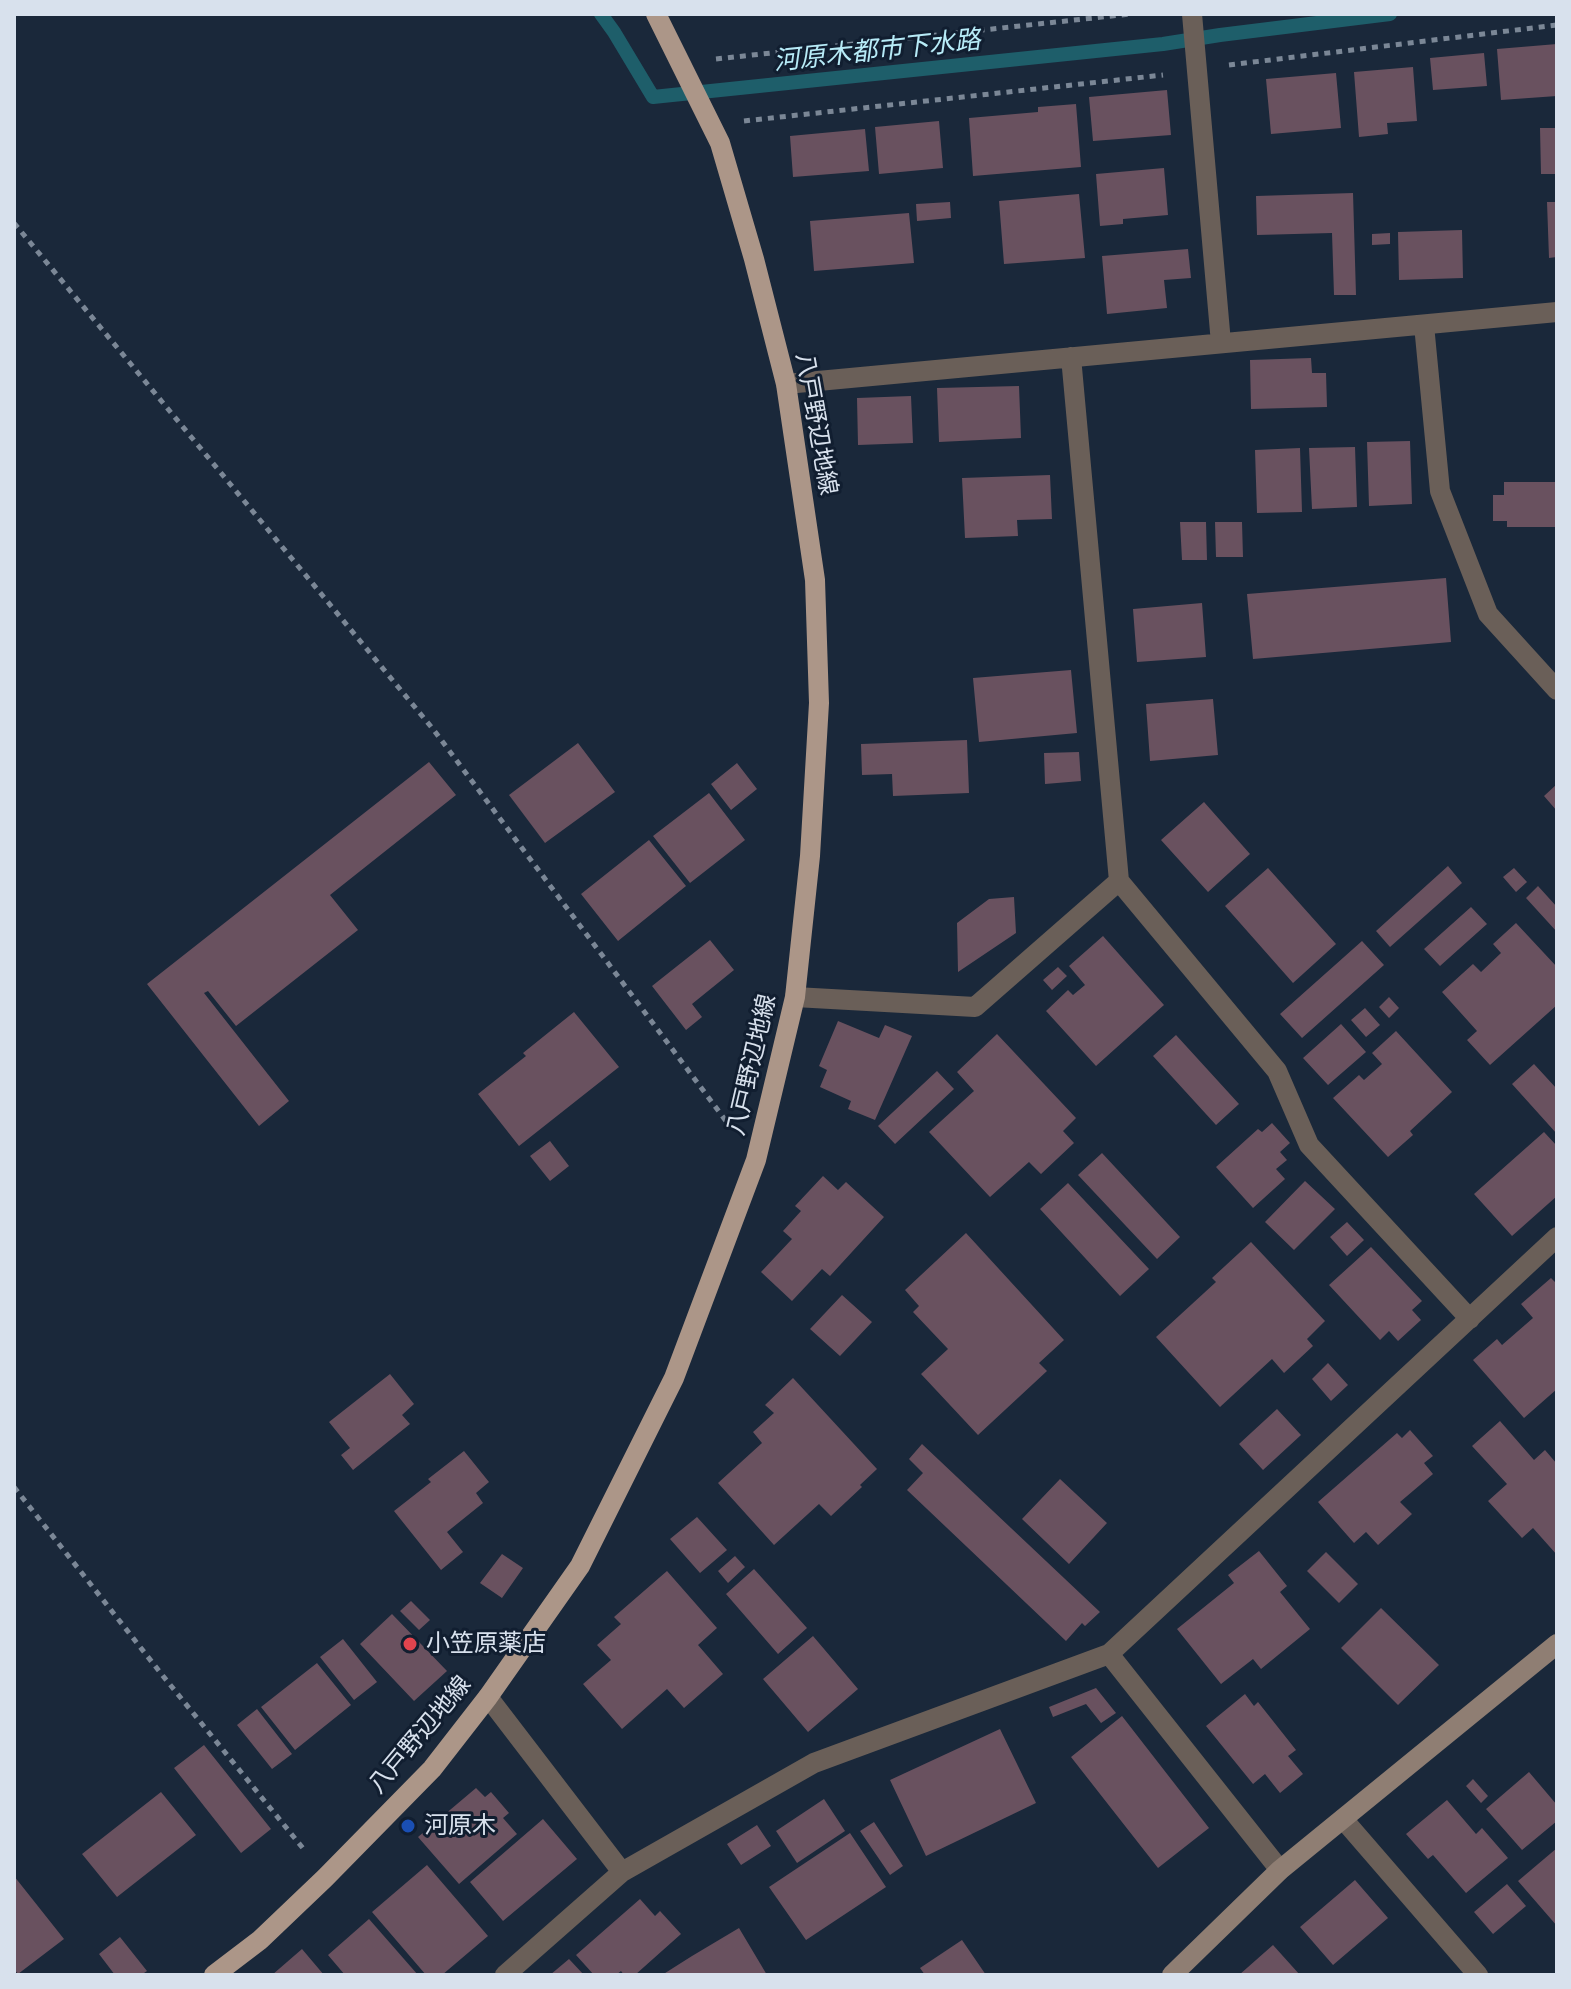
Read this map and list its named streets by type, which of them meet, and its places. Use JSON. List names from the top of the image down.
{
  "streets": {
    "main road": ["八戸野辺地線"]
  },
  "water": ["河原木都市下水路"],
  "places": ["小笠原薬店", "河原木"]
}
